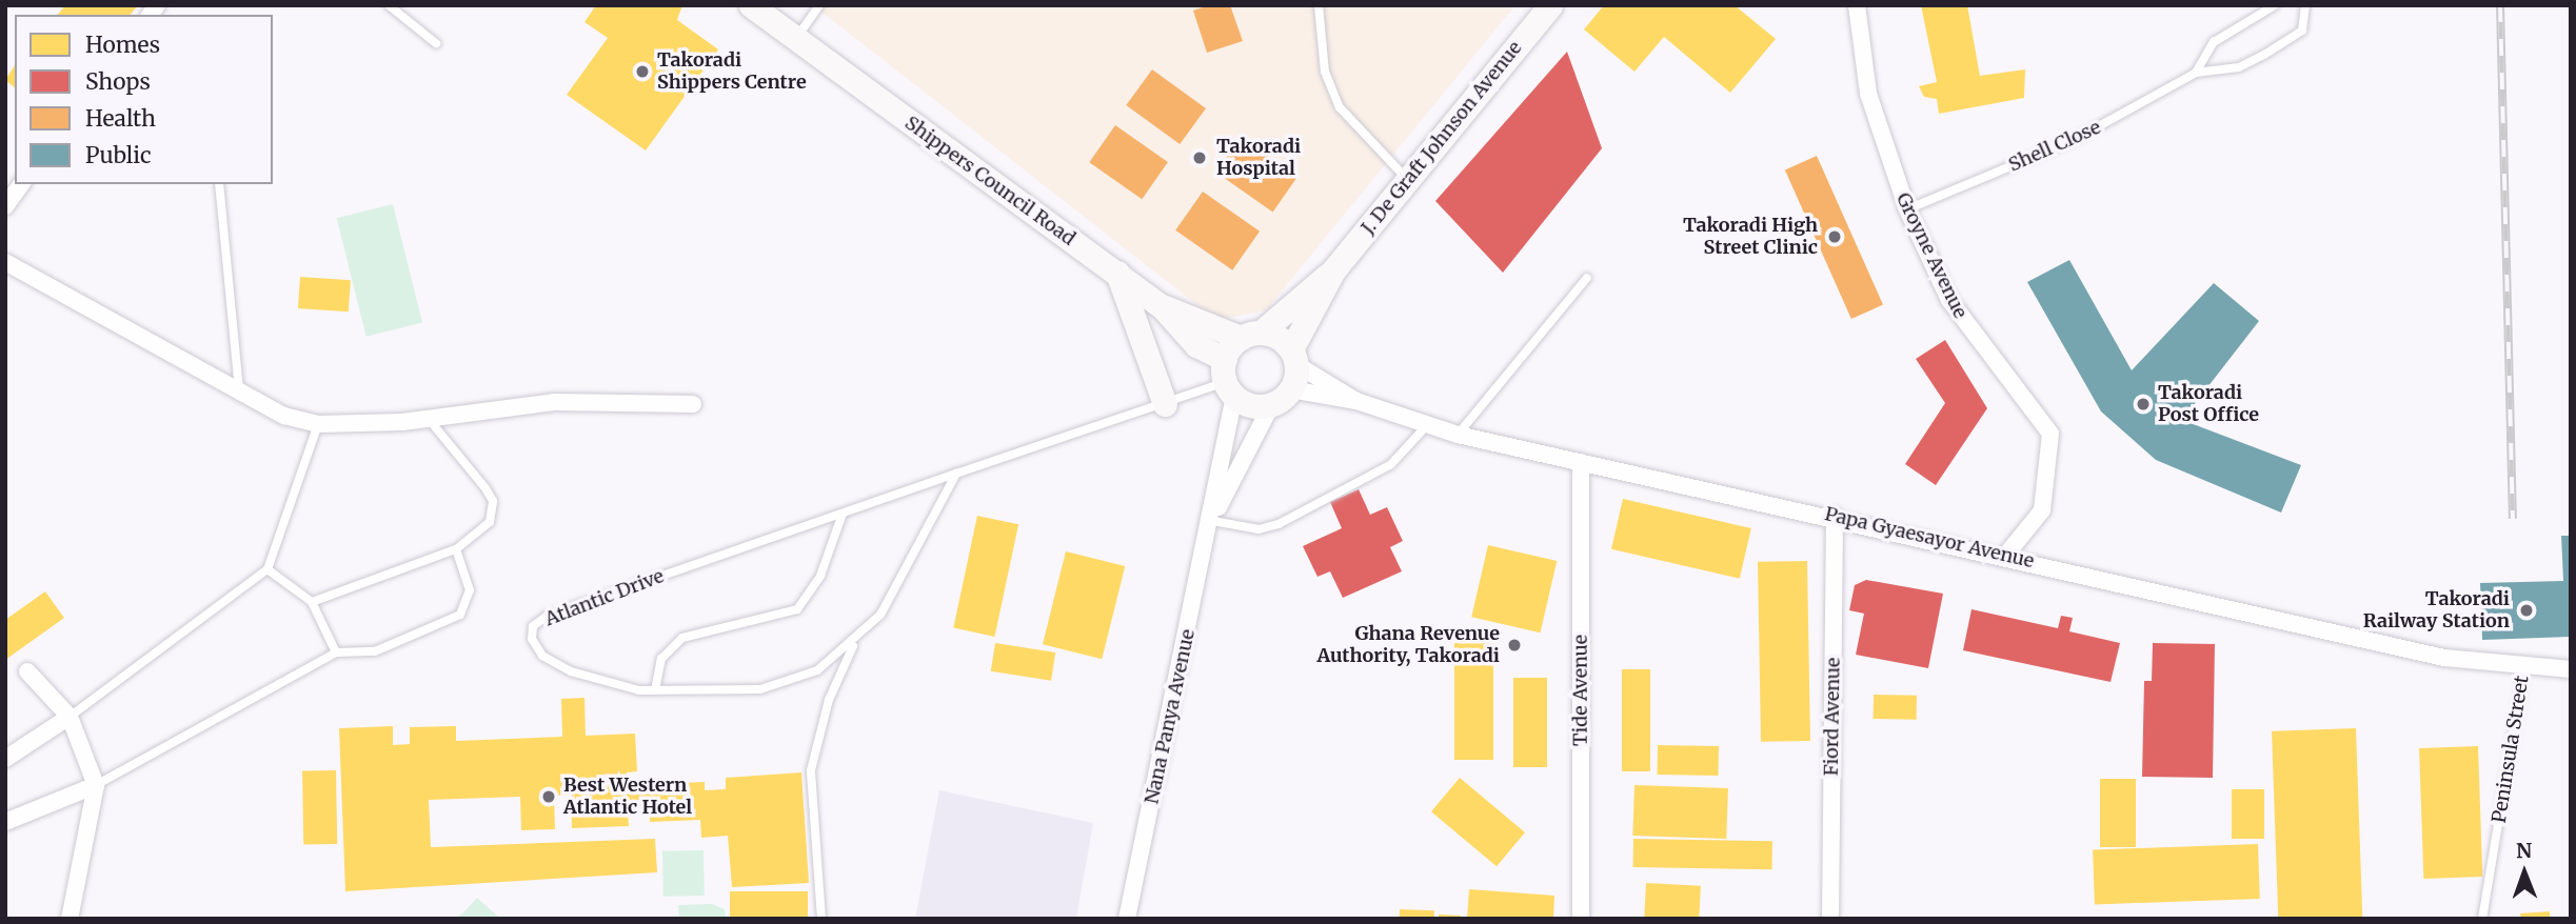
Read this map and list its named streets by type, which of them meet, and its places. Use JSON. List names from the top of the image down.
{
  "streets": {
    "street": [
      "J. De Graft Johnson Avenue",
      "Shippers Council Road",
      "Groyne Avenue",
      "Papa Gyaesayor Avenue",
      "Tide Avenue",
      "Nana Panya Avenue",
      "Fiord Avenue"
    ],
    "lane": ["Shell Close", "Atlantic Drive", "Peninsula Street"]
  },
  "crossings": [
    ["J. De Graft Johnson Avenue", "Shippers Council Road"],
    ["J. De Graft Johnson Avenue", "Papa Gyaesayor Avenue"],
    ["J. De Graft Johnson Avenue", "Atlantic Drive"],
    ["J. De Graft Johnson Avenue", "Nana Panya Avenue"],
    ["Shell Close", "Groyne Avenue"],
    ["Shippers Council Road", "Papa Gyaesayor Avenue"],
    ["Shippers Council Road", "Atlantic Drive"],
    ["Shippers Council Road", "Nana Panya Avenue"],
    ["Groyne Avenue", "Papa Gyaesayor Avenue"],
    ["Papa Gyaesayor Avenue", "Tide Avenue"],
    ["Papa Gyaesayor Avenue", "Nana Panya Avenue"],
    ["Papa Gyaesayor Avenue", "Fiord Avenue"],
    ["Papa Gyaesayor Avenue", "Peninsula Street"],
    ["Atlantic Drive", "Nana Panya Avenue"]
  ],
  "places": [
    "Takoradi Shippers Centre",
    "Takoradi Hospital",
    "Takoradi High Street Clinic",
    "Takoradi Post Office",
    "Takoradi Railway Station",
    "Ghana Revenue Authority, Takoradi",
    "Best Western Atlantic Hotel"
  ],
  "legend": [
    "Homes",
    "Shops",
    "Health",
    "Public"
  ],
  "north": "top"
}
